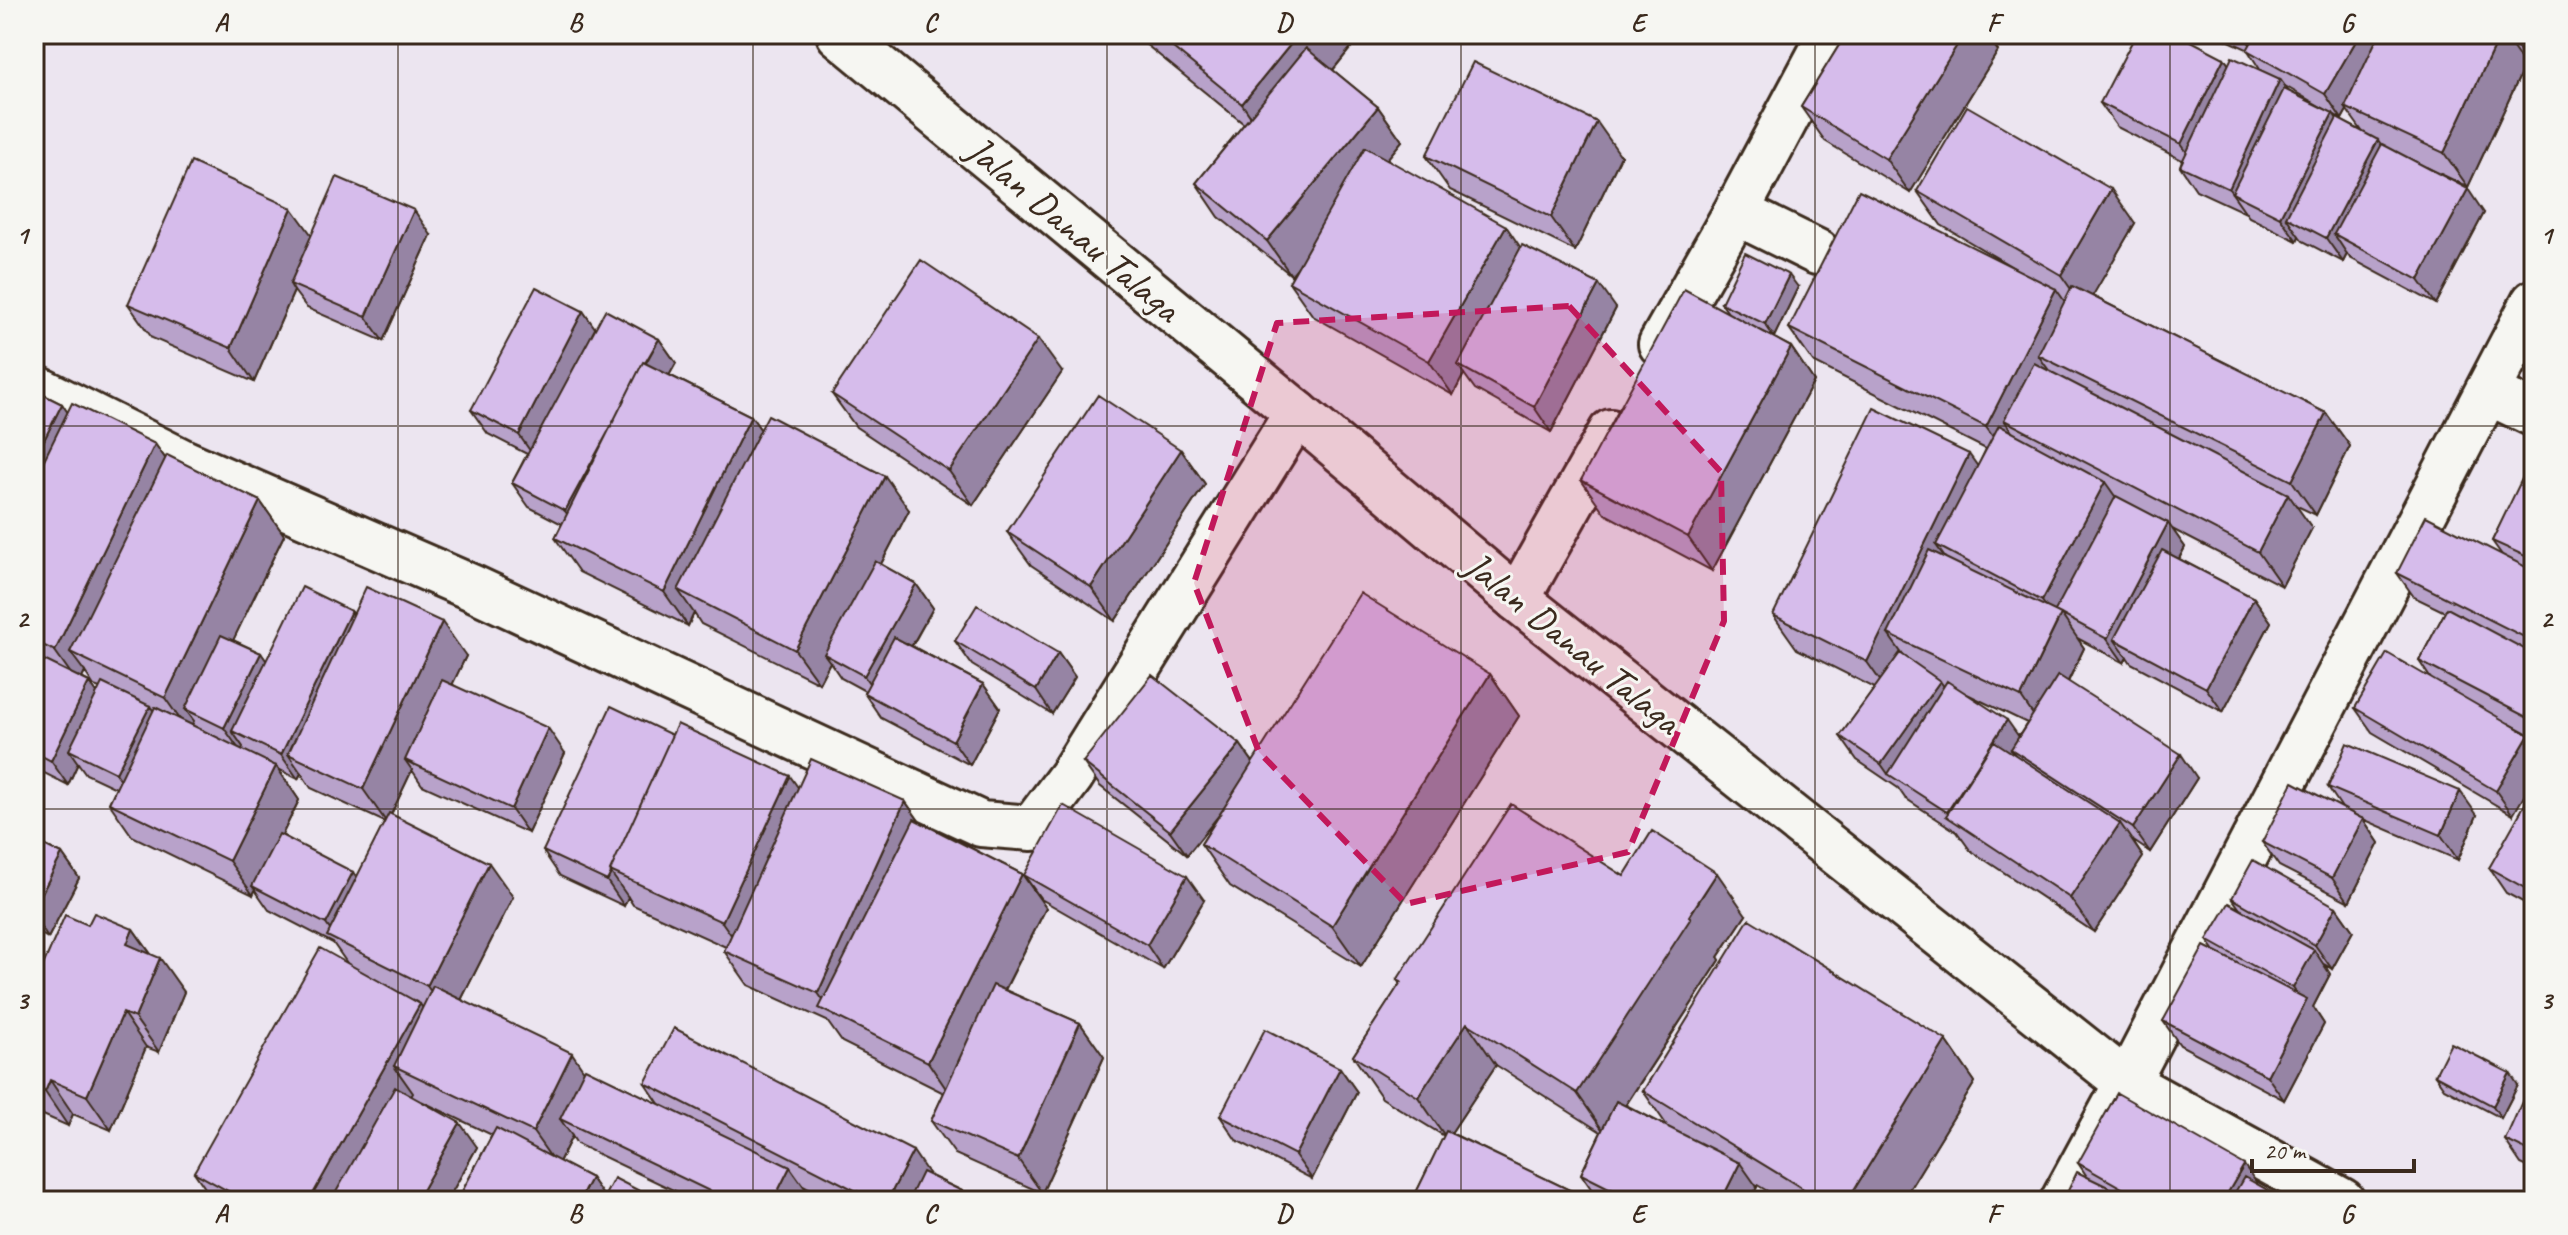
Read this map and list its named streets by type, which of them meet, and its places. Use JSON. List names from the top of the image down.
{
  "streets": {
    "street": ["Jalan Danau Talaga"]
  },
  "scale_bar": "20 m",
  "grid": {
    "columns": [
      "A",
      "B",
      "C",
      "D",
      "E",
      "F",
      "G"
    ],
    "rows": ["1", "2", "3"]
  }
}
